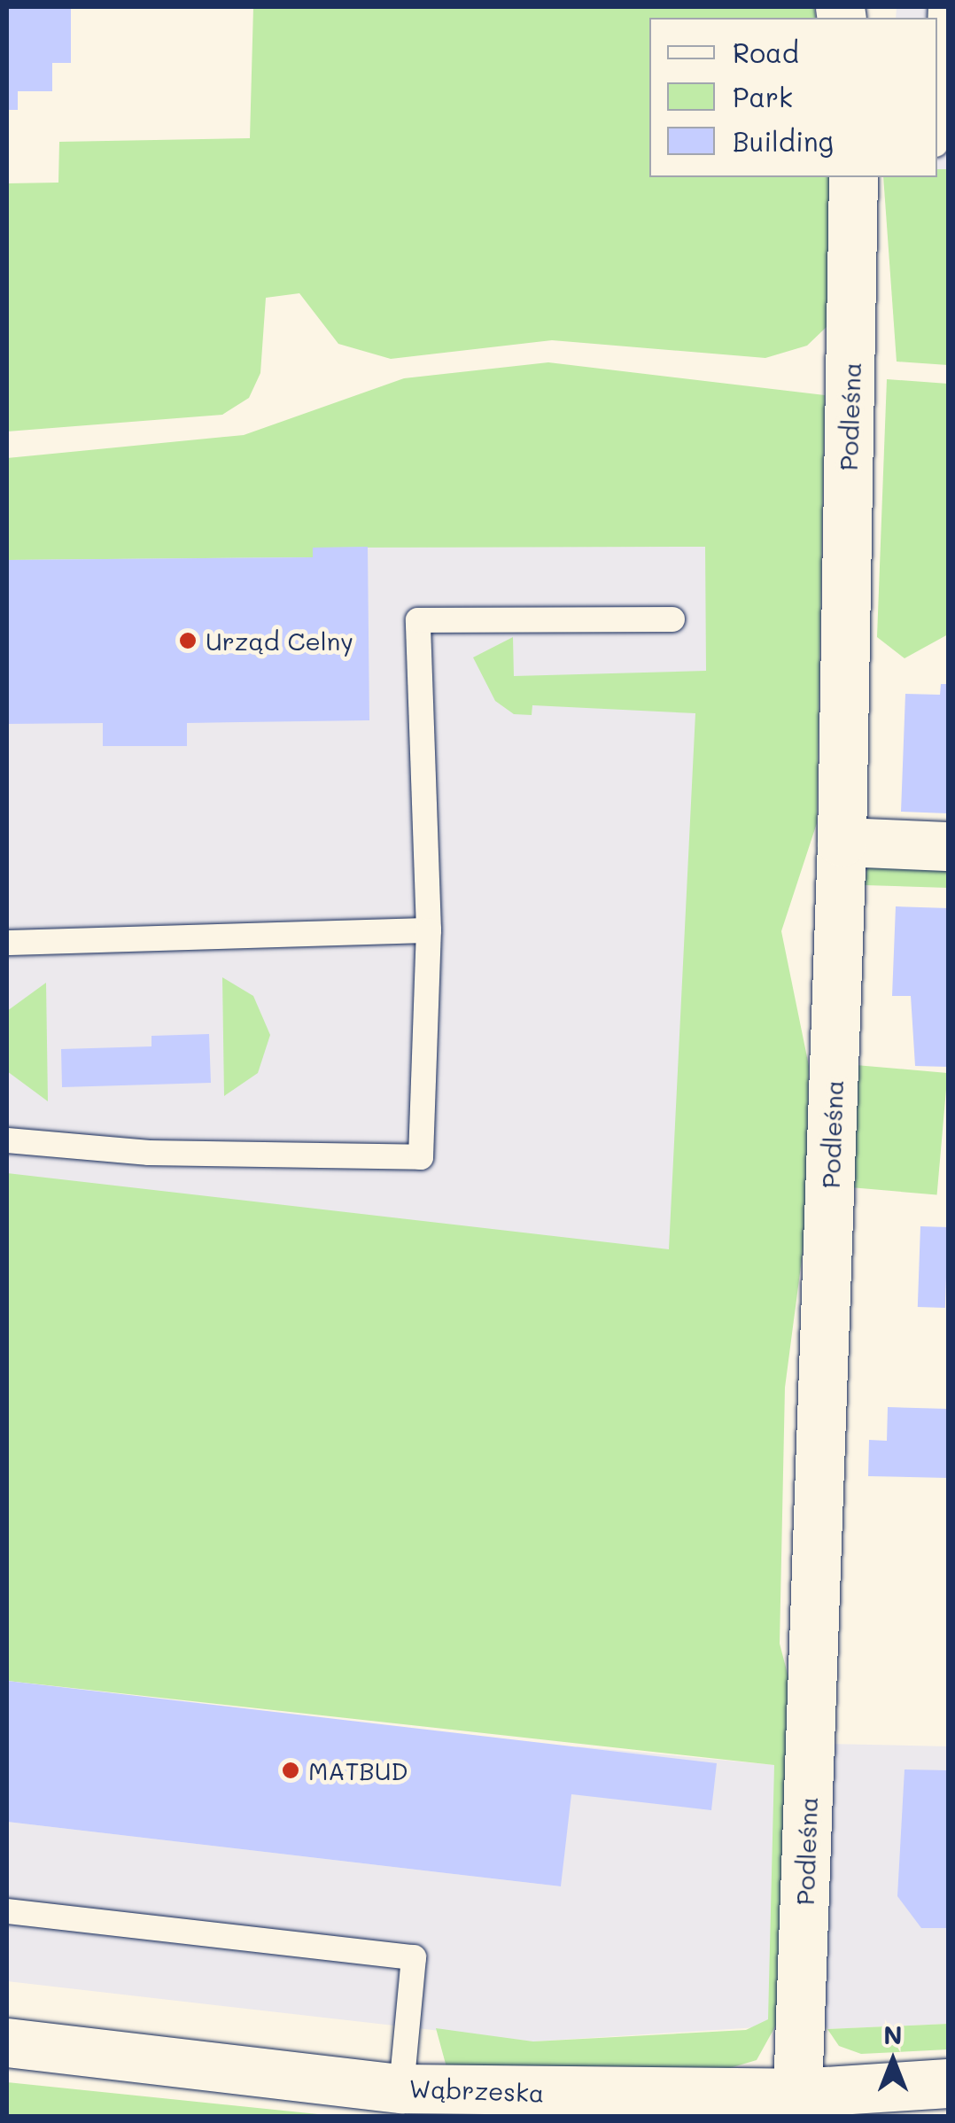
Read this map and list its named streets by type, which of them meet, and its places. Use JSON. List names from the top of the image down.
{
  "streets": {
    "street": ["Podleśna", "Wąbrzeska"]
  },
  "crossings": [
    ["Podleśna", "Wąbrzeska"]
  ],
  "places": ["Urząd Celny", "MATBUD"],
  "legend": ["Road", "Park", "Building"],
  "north": "top"
}
